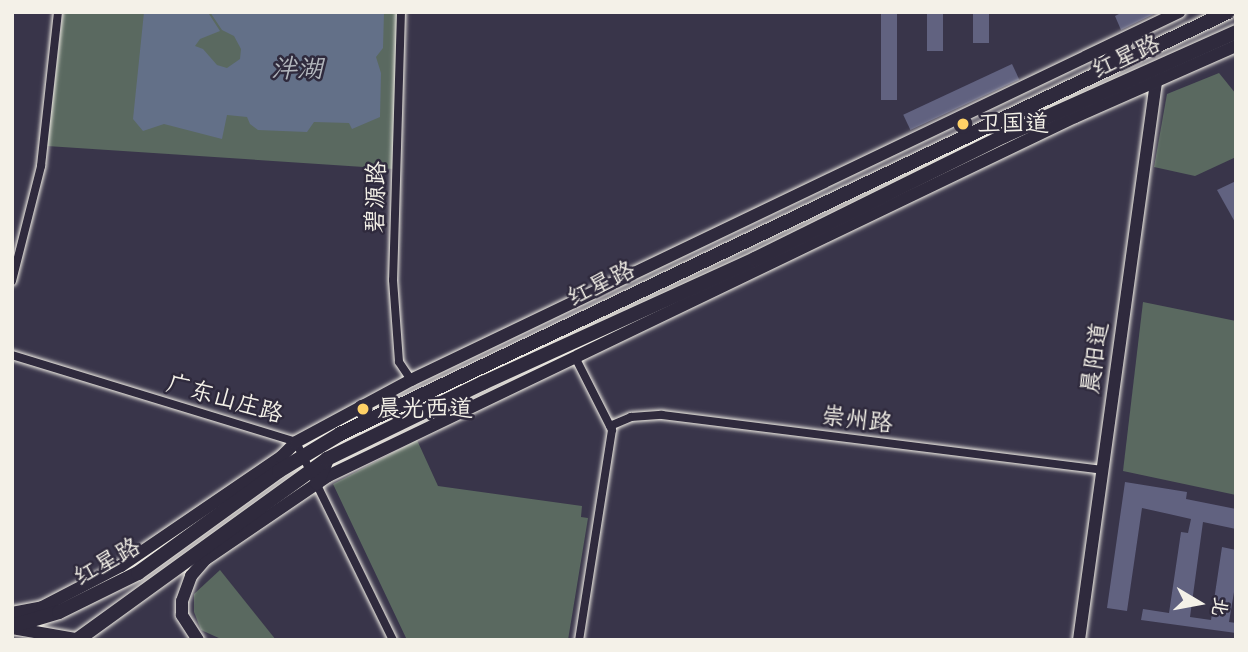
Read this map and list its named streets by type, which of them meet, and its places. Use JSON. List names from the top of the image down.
{
  "streets": {
    "highway": ["红星路"],
    "main road": ["晨阳道"],
    "street": ["碧源路", "广东山庄路", "崇州路"]
  },
  "crossings": [
    ["红星路", "晨阳道"],
    ["红星路", "广东山庄路"],
    ["晨阳道", "崇州路"]
  ],
  "water": ["泮湖"],
  "places": ["卫国道", "晨光西道"],
  "north": "right"
}
